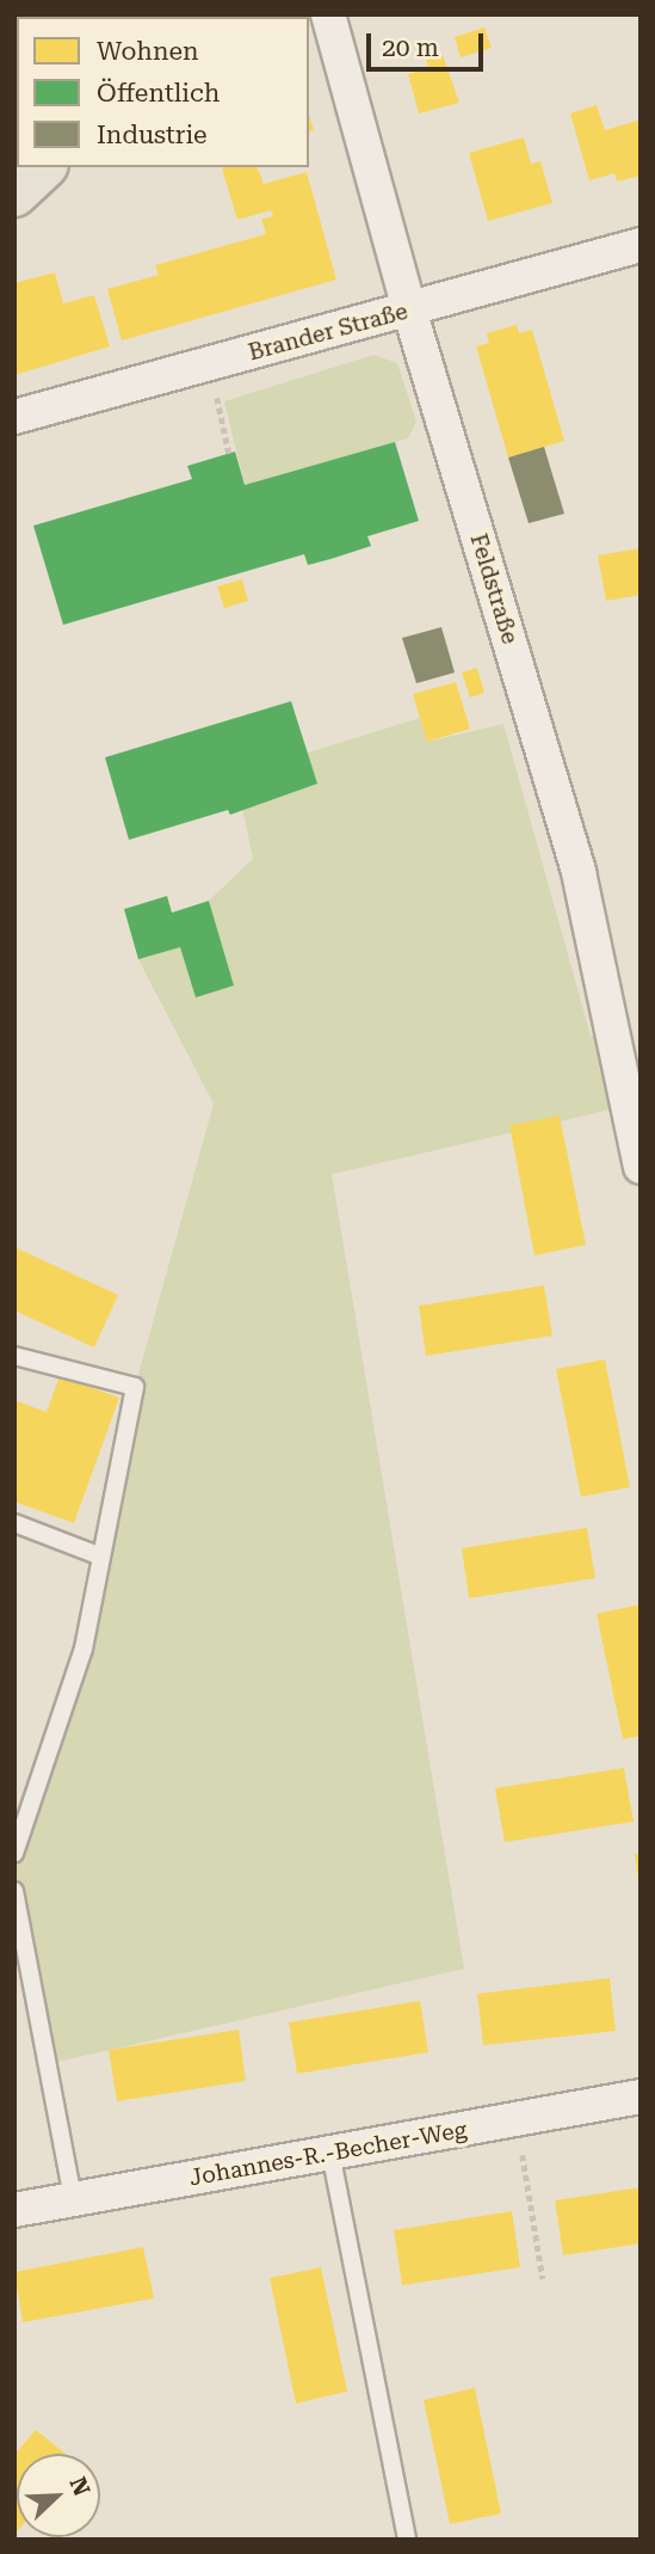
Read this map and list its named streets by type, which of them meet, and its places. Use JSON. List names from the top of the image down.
{
  "streets": {
    "street": ["Brander Straße", "Feldstraße", "Johannes-R.-Becher-Weg"]
  },
  "crossings": [
    ["Brander Straße", "Feldstraße"]
  ],
  "legend": ["Wohnen", "Öffentlich", "Industrie"],
  "scale_bar": "20 m",
  "north": "top right"
}
